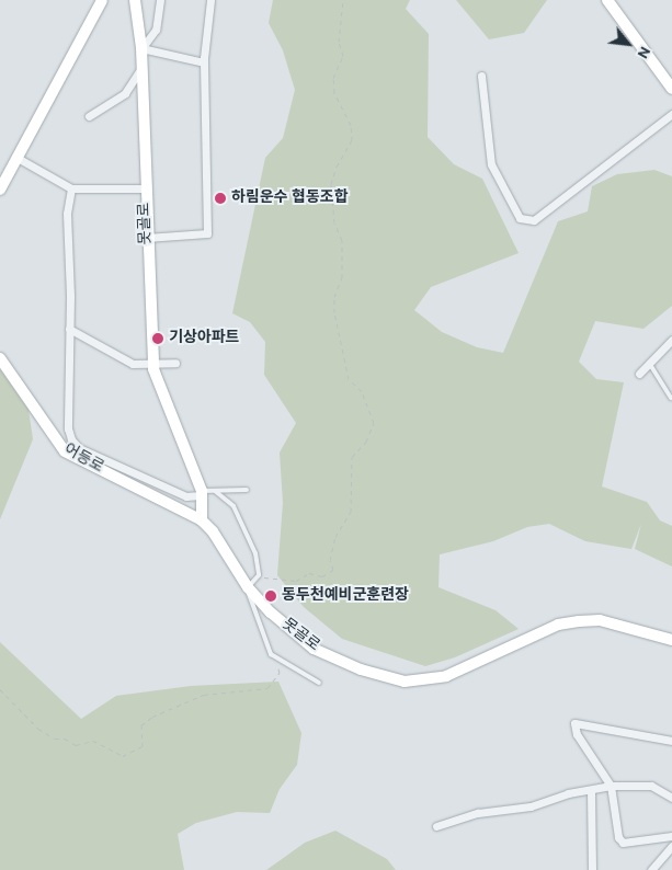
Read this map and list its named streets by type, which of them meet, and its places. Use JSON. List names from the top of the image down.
{
  "streets": {
    "street": ["못골로", "어등로"]
  },
  "crossings": [
    ["못골로", "어등로"]
  ],
  "places": ["하림운수 협동조합", "기상아파트", "동두천예비군훈련장"],
  "north": "bottom right"
}
